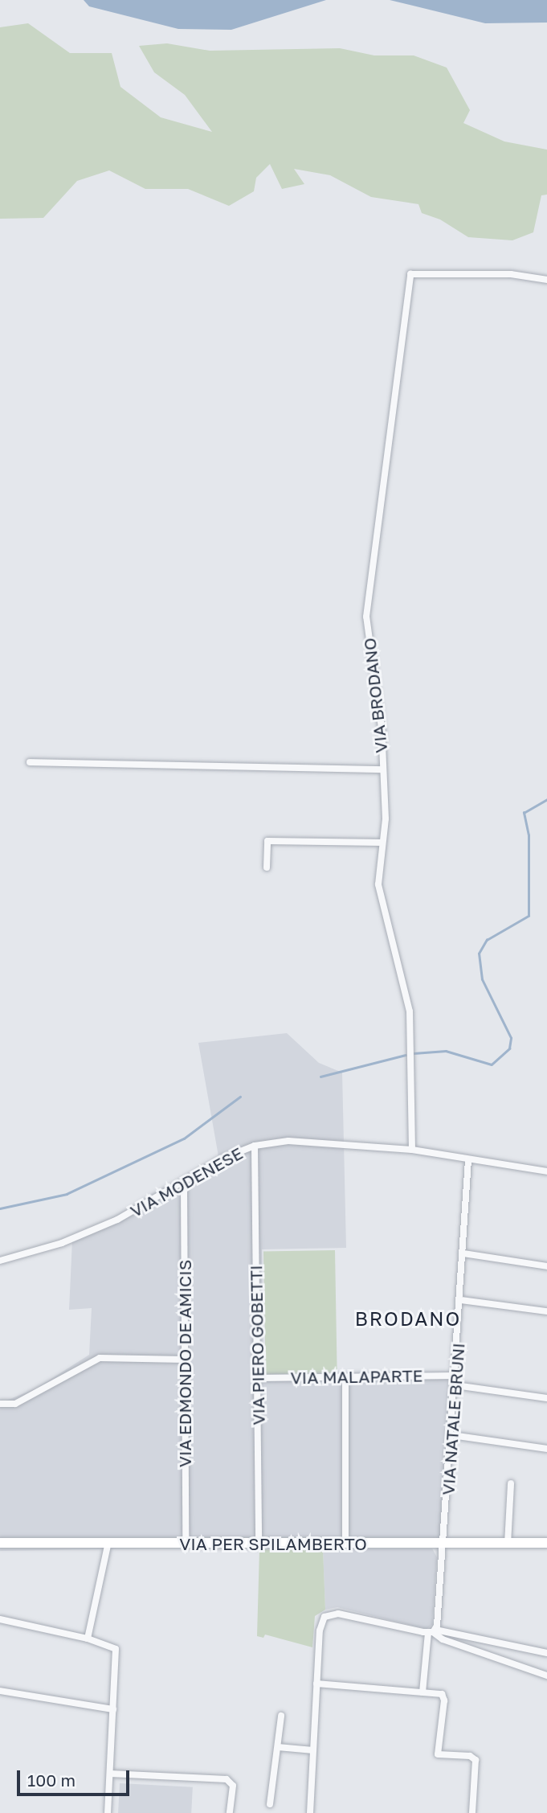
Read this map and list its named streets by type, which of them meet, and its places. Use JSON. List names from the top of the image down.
{
  "streets": {
    "main road": ["VIA PER SPILAMBERTO"],
    "street": [
      "VIA BRODANO",
      "VIA MODENESE",
      "VIA PIERO GOBETTI",
      "VIA EDMONDO DE AMICIS",
      "VIA MALAPARTE",
      "VIA NATALE BRUNI"
    ]
  },
  "crossings": [
    ["VIA BRODANO", "VIA MODENESE"],
    ["VIA MODENESE", "VIA PIERO GOBETTI"],
    ["VIA MODENESE", "VIA EDMONDO DE AMICIS"],
    ["VIA MODENESE", "VIA NATALE BRUNI"],
    ["VIA PIERO GOBETTI", "VIA MALAPARTE"],
    ["VIA PIERO GOBETTI", "VIA PER SPILAMBERTO"],
    ["VIA EDMONDO DE AMICIS", "VIA PER SPILAMBERTO"],
    ["VIA MALAPARTE", "VIA NATALE BRUNI"],
    ["VIA NATALE BRUNI", "VIA PER SPILAMBERTO"]
  ],
  "districts": ["BRODANO"],
  "scale_bar": "100 m"
}
